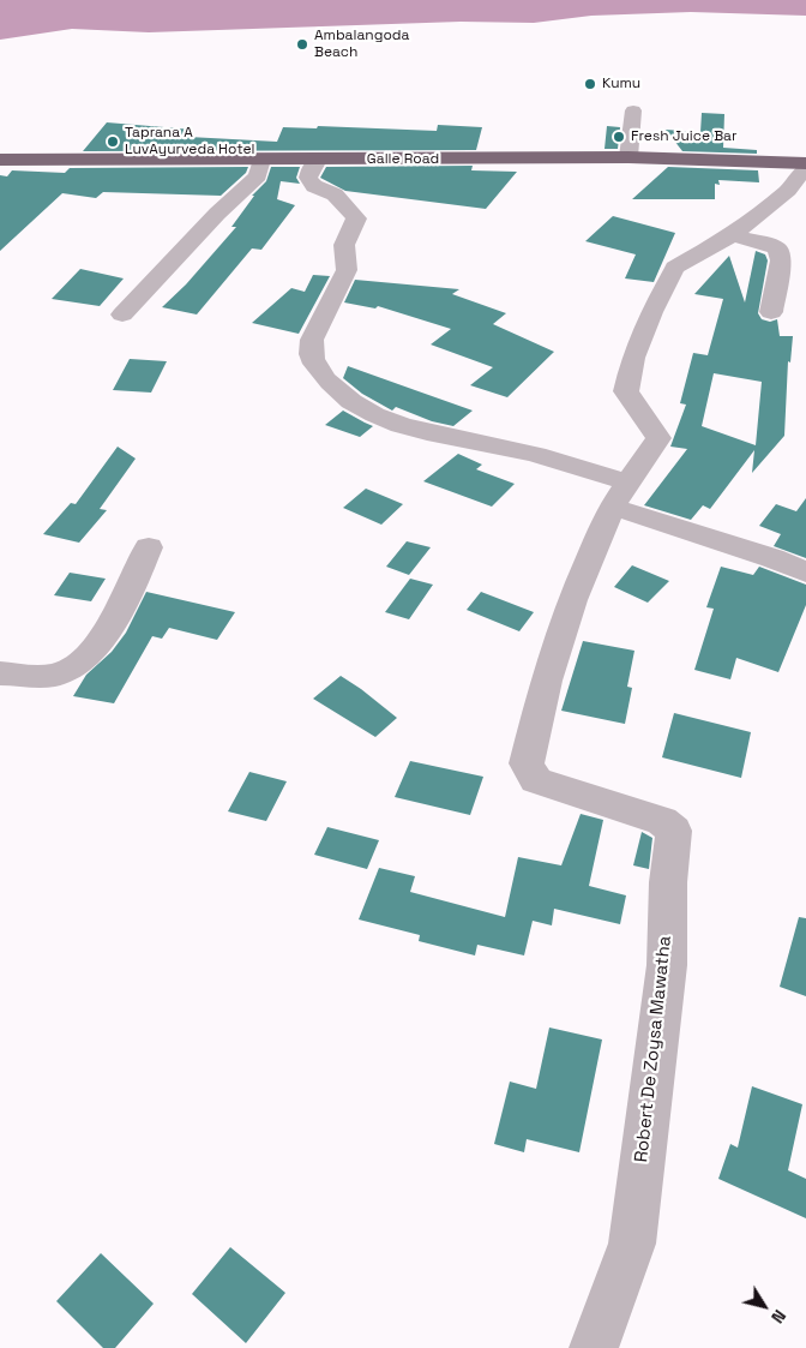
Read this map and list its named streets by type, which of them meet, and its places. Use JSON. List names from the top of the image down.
{
  "streets": {
    "highway": ["Galle Road"],
    "street": ["Robert De Zoysa Mawatha"]
  },
  "crossings": [
    ["Galle Road", "Robert De Zoysa Mawatha"]
  ],
  "places": [
    "Ambalangoda Beach",
    "Kumu",
    "Fresh Juice Bar",
    "Taprana A LuvAyurveda Hotel"
  ],
  "north": "bottom right"
}
